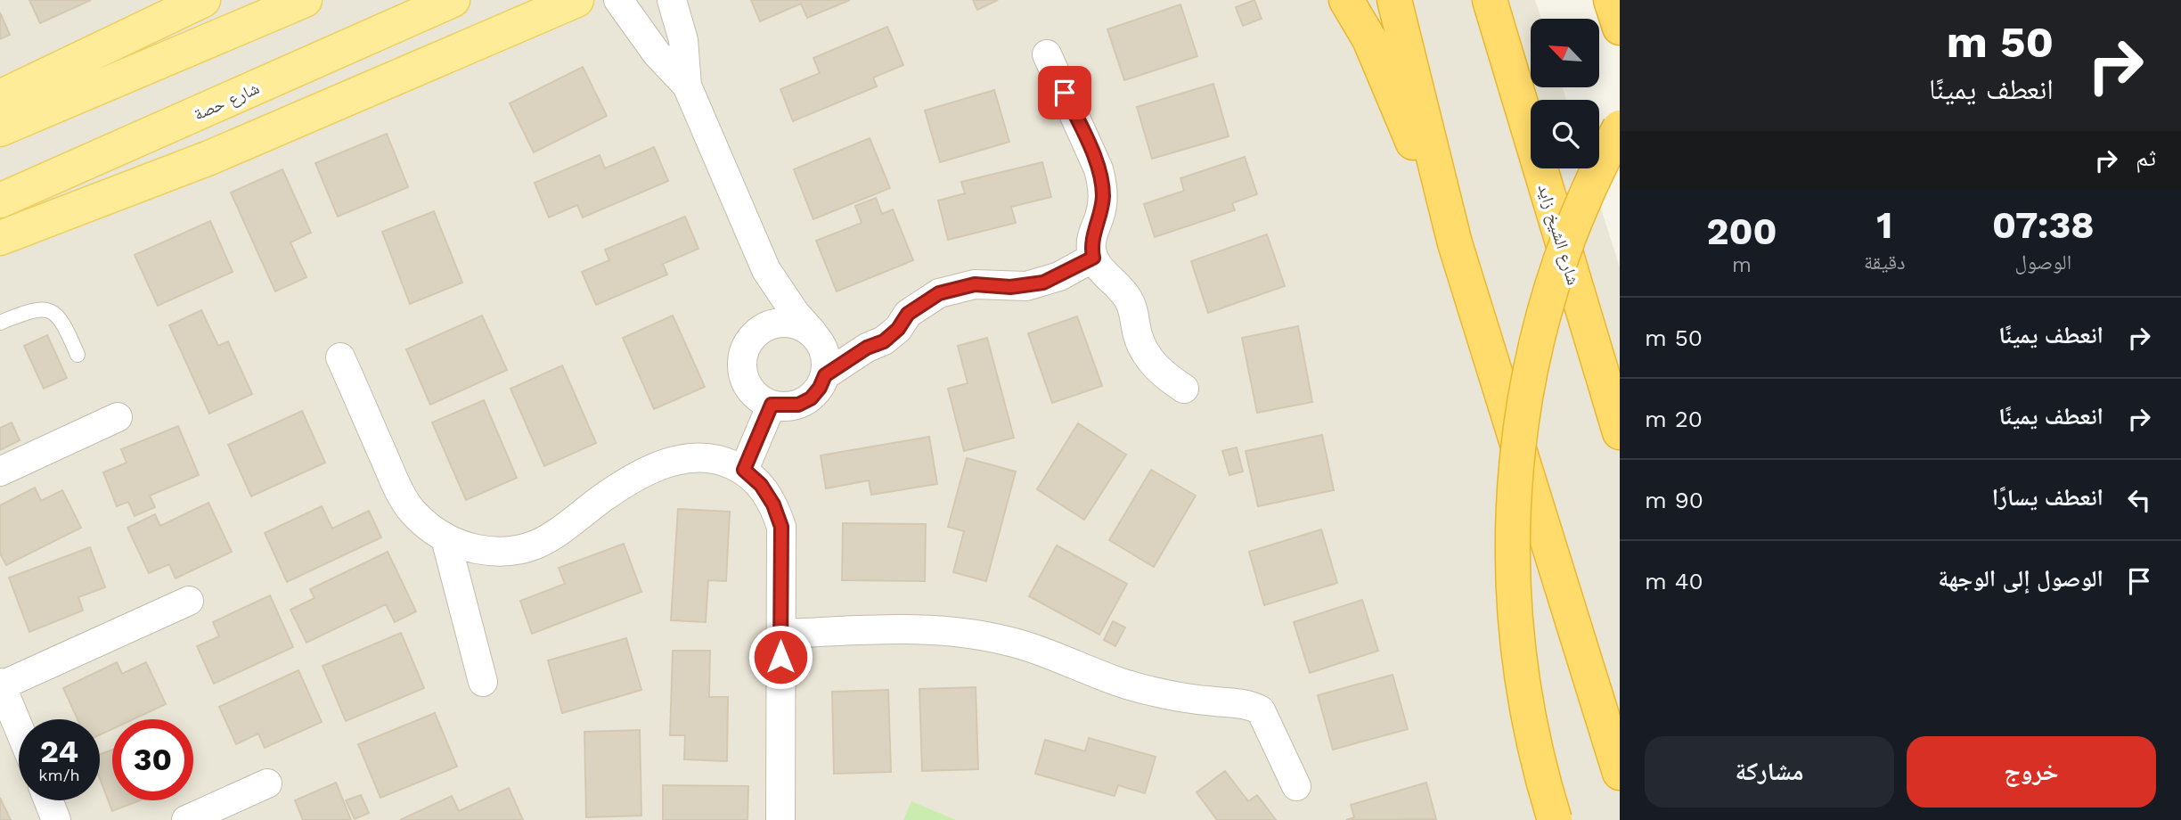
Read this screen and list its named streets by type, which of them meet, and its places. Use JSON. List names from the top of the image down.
{
  "streets": {
    "highway": ["شارع الشيخ زايد"],
    "main road": ["شارع حصة"]
  },
  "north": "top left",
  "page": {
    "turn": ["50 m", "انعطف يمينًا"],
    "then": "ثم",
    "eta": [
      "07:38",
      "الوصول",
      "1",
      "دقيقة",
      "200",
      "m"
    ],
    "list": [
      {
        "name": "انعطف يمينًا",
        "value": "50 m"
      },
      {
        "name": "انعطف يمينًا",
        "value": "20 m"
      },
      {
        "name": "انعطف يسارًا",
        "value": "90 m"
      },
      {
        "name": "الوصول إلى الوجهة",
        "value": "40 m"
      }
    ],
    "speed": "24 km/h",
    "limit": "30",
    "buttons": ["خروج", "مشاركة"]
  }
}
